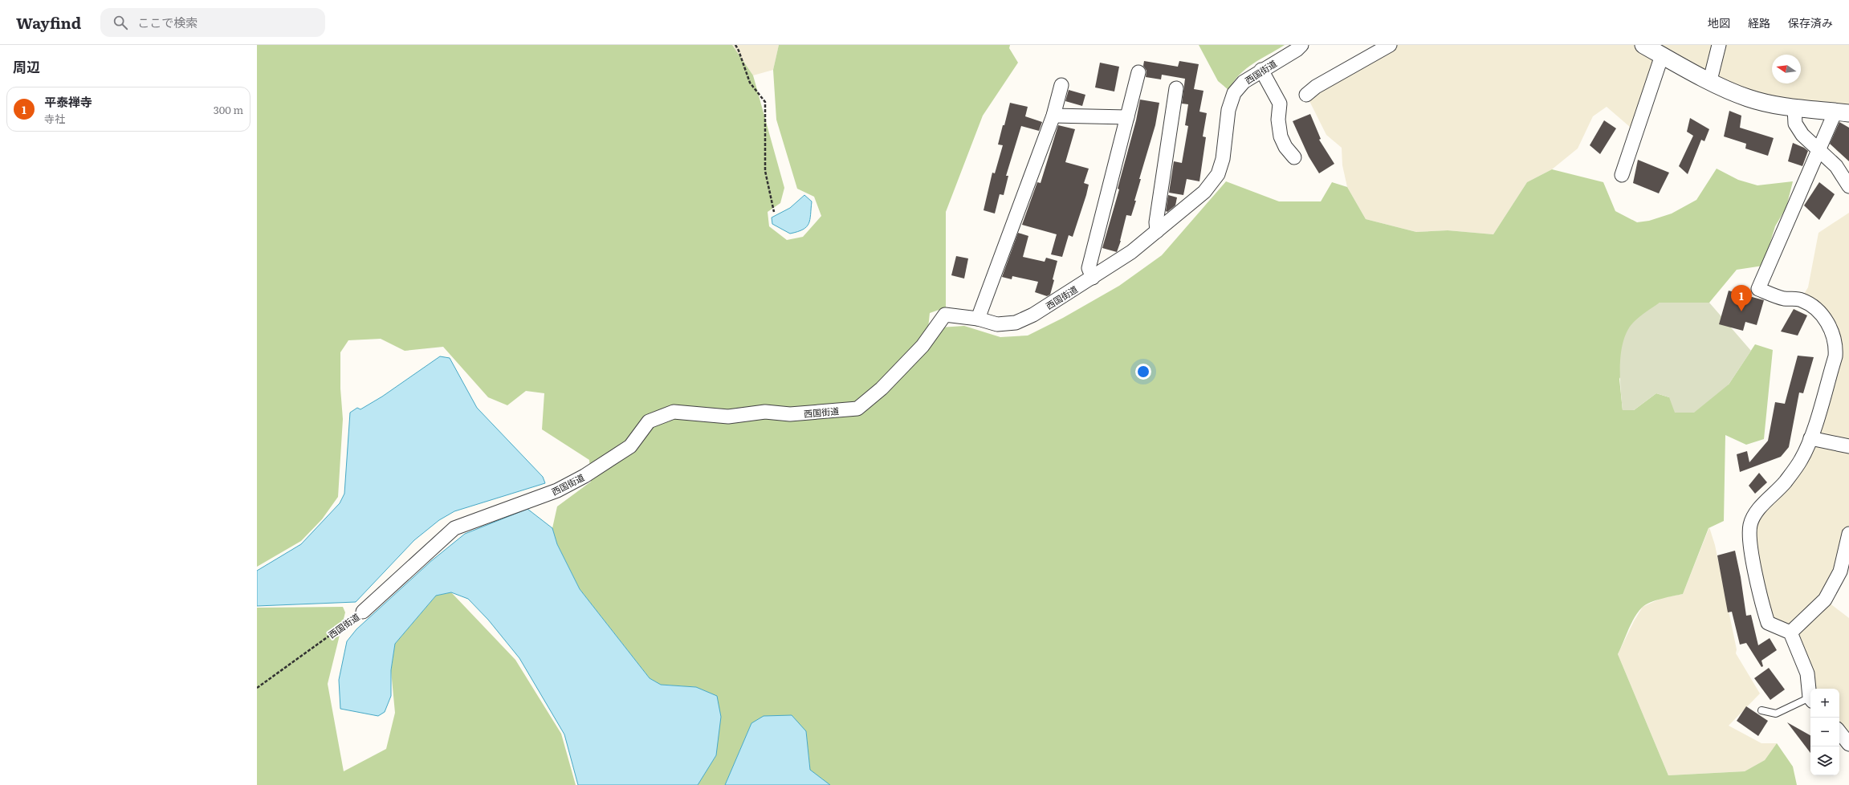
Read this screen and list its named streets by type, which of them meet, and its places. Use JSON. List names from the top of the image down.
{
  "streets": {
    "street": ["西国街道"]
  },
  "north": "left",
  "page": {
    "header": "Wayfind",
    "search": "ここで検索",
    "nav": ["地図", "経路", "保存済み"],
    "heading": "周辺",
    "list": [
      {
        "mark": "1",
        "name": "平泰禅寺",
        "note": "寺社",
        "value": "300 m"
      }
    ],
    "pins": "1",
    "map_buttons": ["+", "−"]
  }
}
